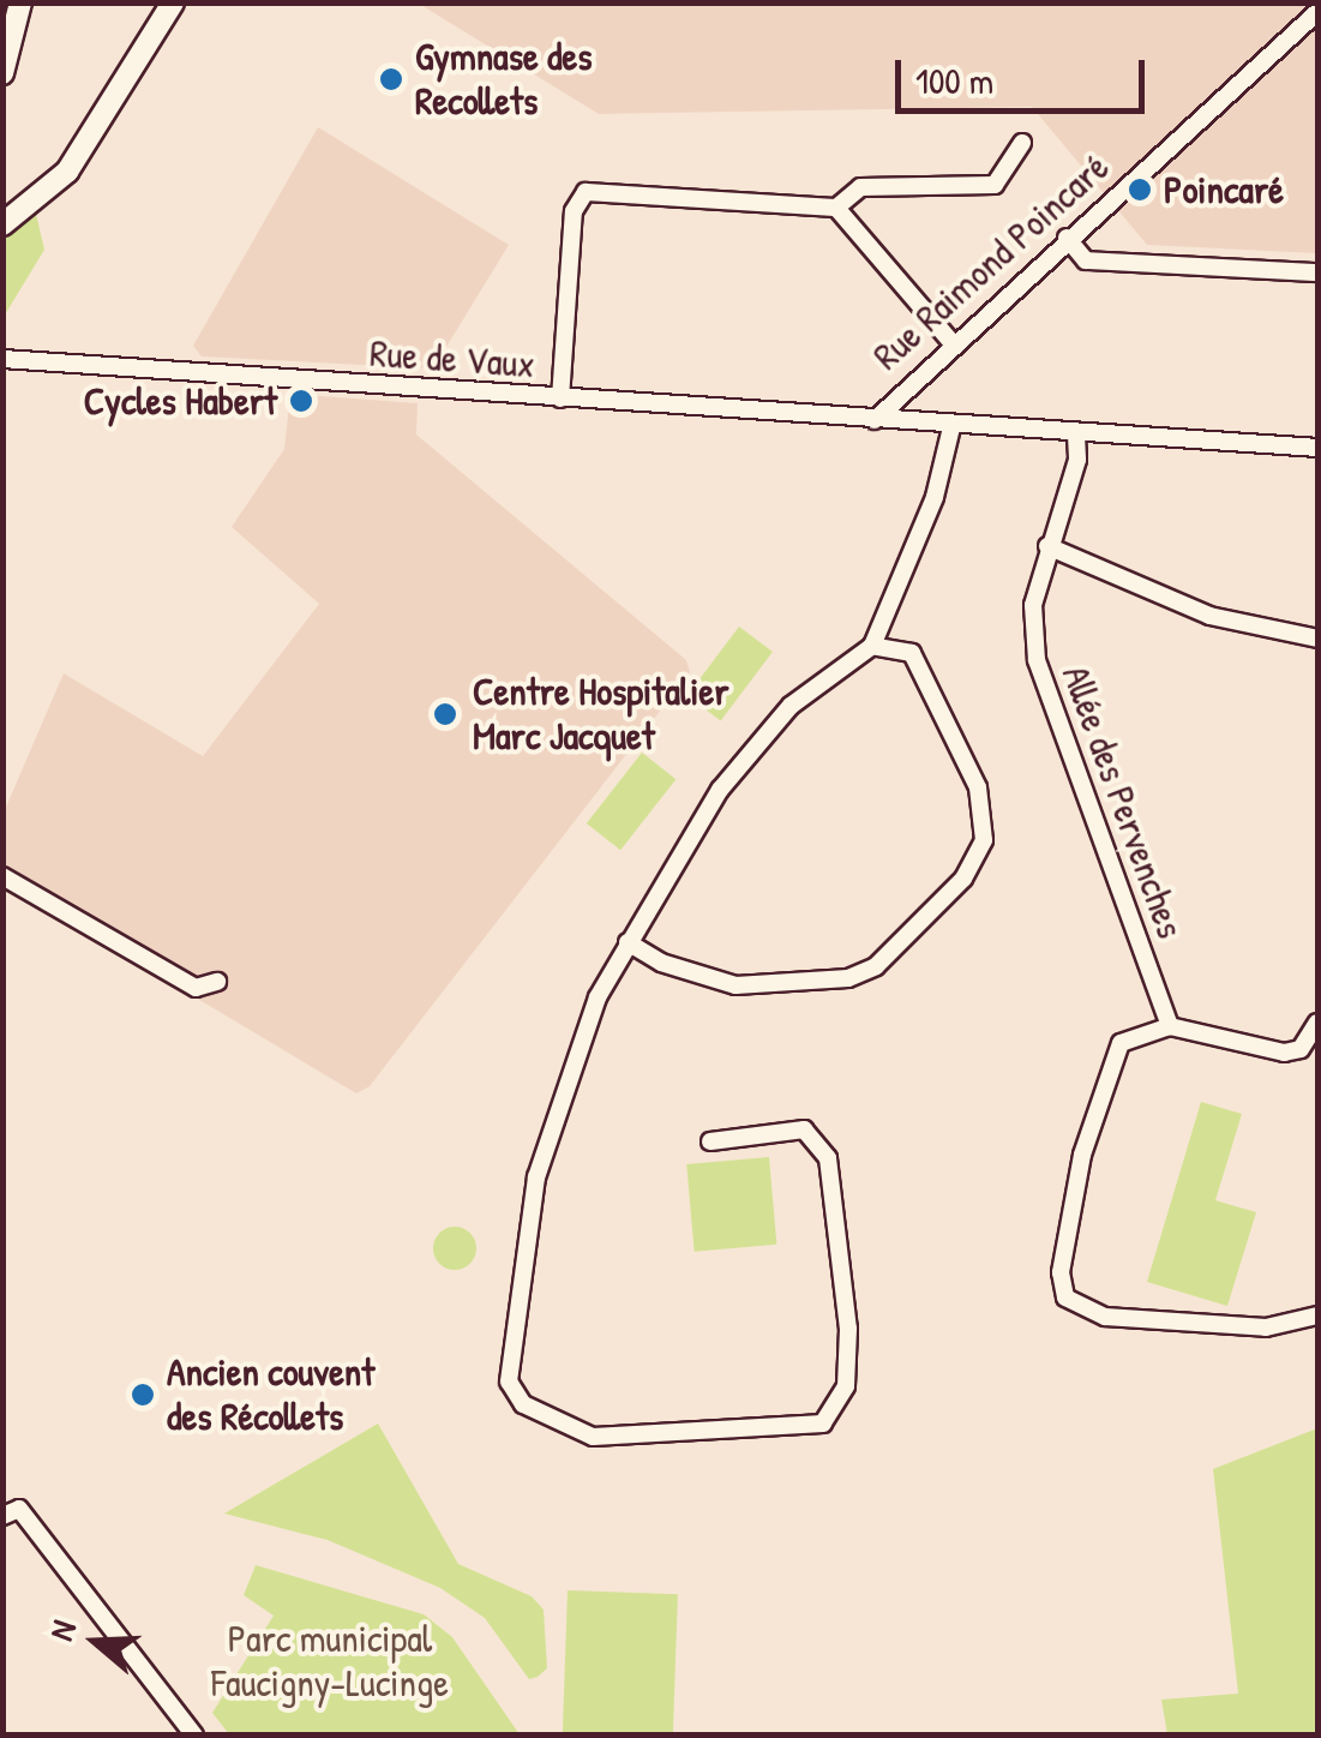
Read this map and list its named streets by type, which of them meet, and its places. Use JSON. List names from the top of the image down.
{
  "streets": {
    "street": ["Rue Raimond Poincaré", "Rue de Vaux", "Allée des Pervenches"]
  },
  "crossings": [
    ["Rue Raimond Poincaré", "Rue de Vaux"],
    ["Rue de Vaux", "Allée des Pervenches"]
  ],
  "parks": ["Parc municipal Faucigny-Lucinge"],
  "places": [
    "Gymnase des Recollets",
    "Poincaré",
    "Cycles Habert",
    "Centre Hospitalier Marc Jacquet",
    "Ancien couvent des Récollets"
  ],
  "scale_bar": "100 m",
  "north": "left"
}
